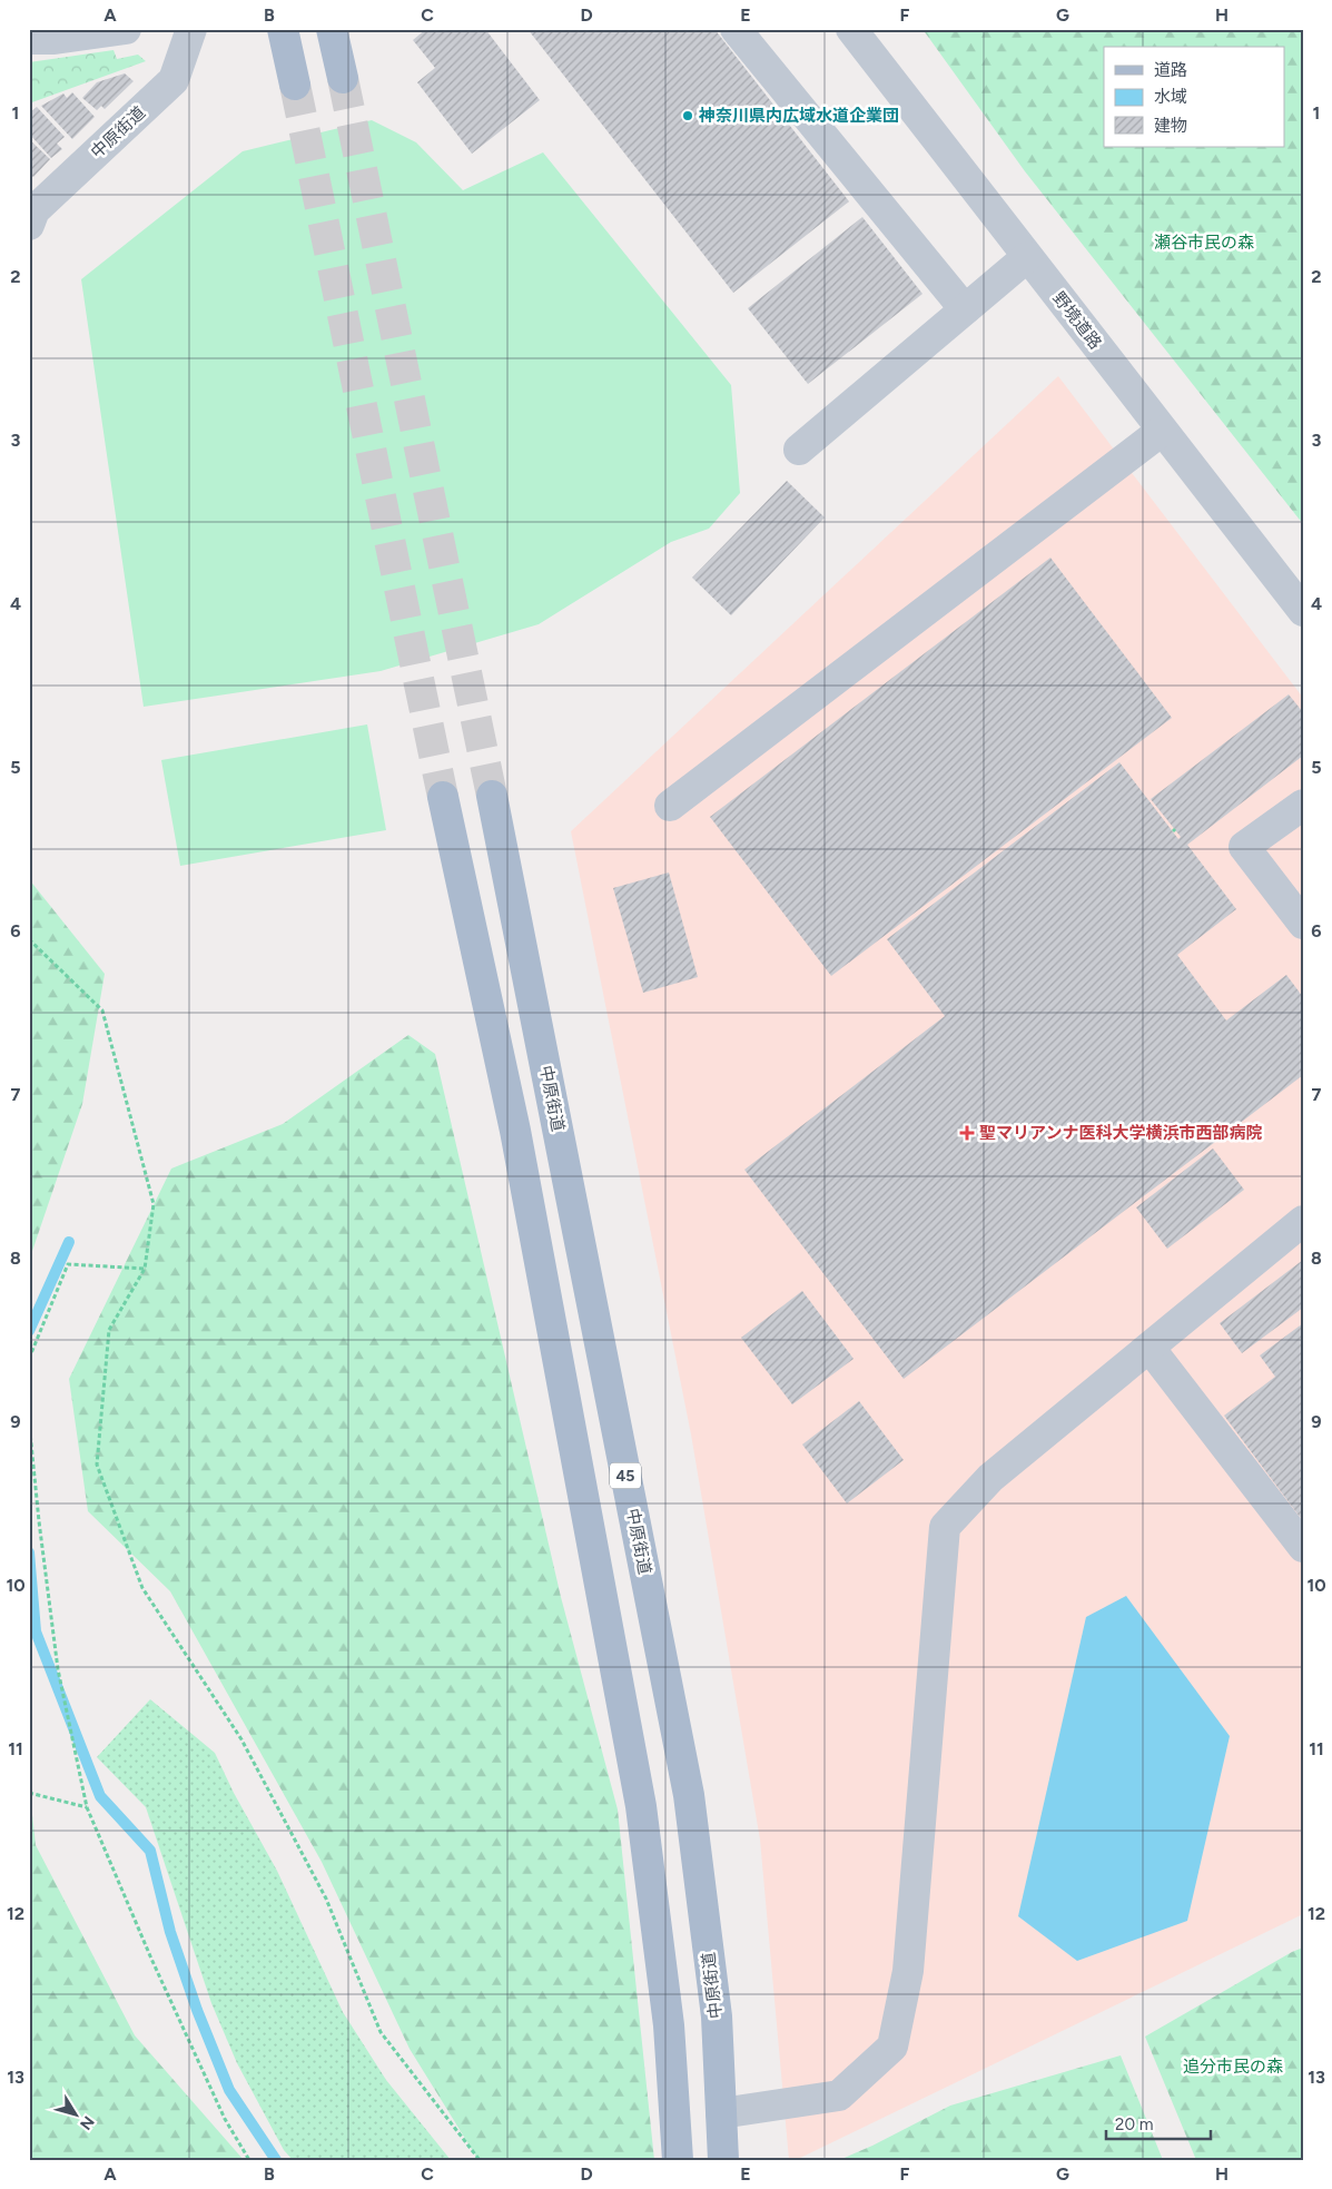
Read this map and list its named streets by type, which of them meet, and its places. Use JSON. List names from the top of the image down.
{
  "streets": {
    "main road": ["中原街道", "45"],
    "street": ["野境道路"]
  },
  "parks": ["瀬谷市民の森", "追分市民の森"],
  "places": {
    "other": ["神奈川県内広域水道企業団"],
    "health": ["聖マリアンナ医科大学横浜市西部病院"]
  },
  "legend": ["道路", "水域", "建物"],
  "scale_bar": "20 m",
  "north": "bottom right",
  "grid": {
    "columns": [
      "A",
      "B",
      "C",
      "D",
      "E",
      "F",
      "G",
      "H"
    ],
    "rows": [
      "1",
      "2",
      "3",
      "4",
      "5",
      "6",
      "7",
      "8",
      "9",
      "10",
      "11",
      "12",
      "13"
    ]
  }
}
